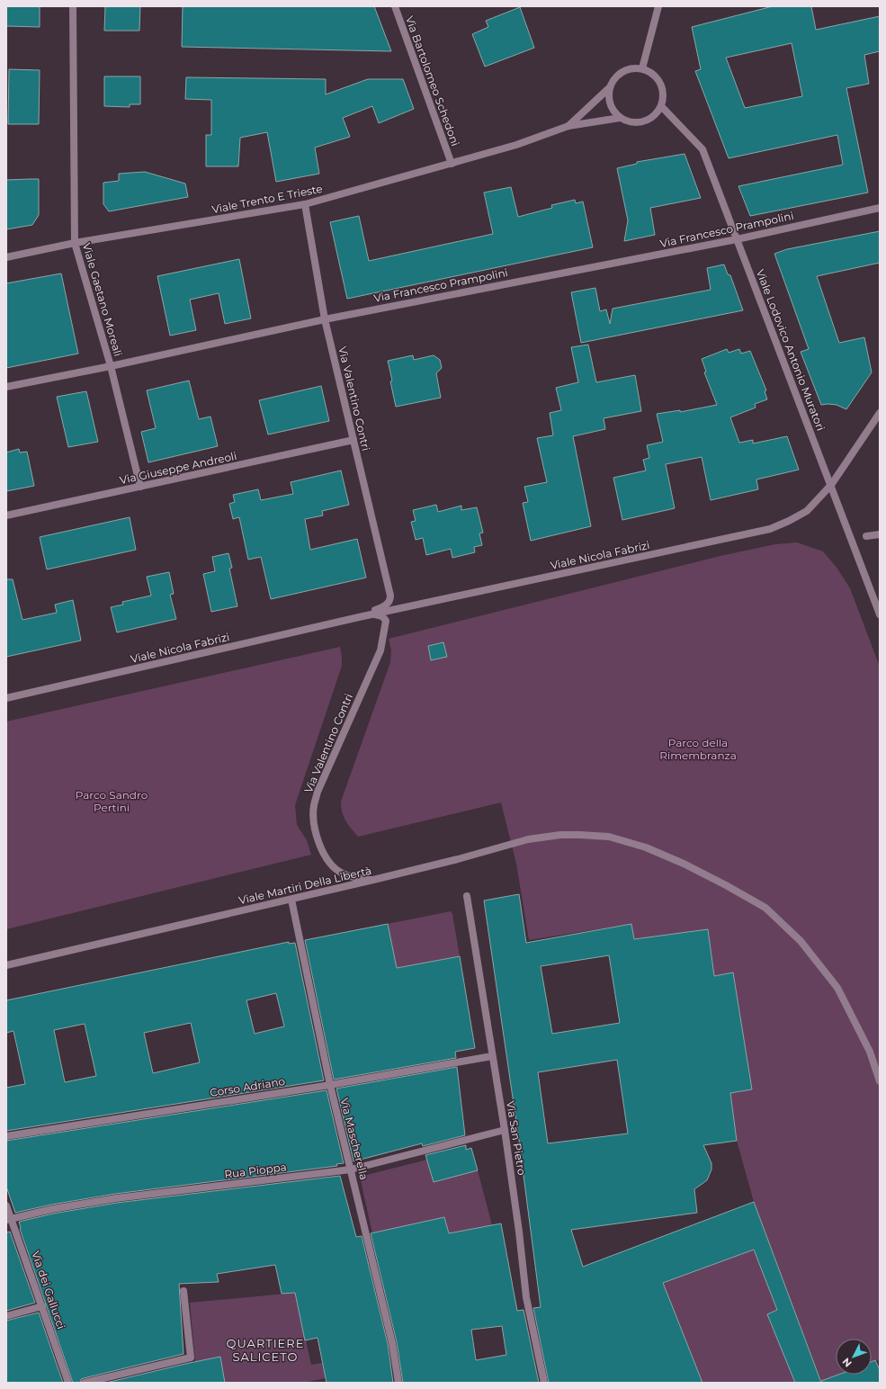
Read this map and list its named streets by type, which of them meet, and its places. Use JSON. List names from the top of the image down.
{
  "streets": {
    "street": [
      "Via Bartolomeo Schedoni",
      "Viale Trento E Trieste",
      "Via Francesco Prampolini",
      "Viale Gaetano Moreali",
      "Viale Lodovico Antonio Muratori",
      "Via Valentino Contri",
      "Via Giuseppe Andreoli",
      "Viale Nicola Fabrizi",
      "Viale Martiri Della Libertà",
      "Corso Adriano",
      "Via San Pietro",
      "Via Mascherella",
      "Rua Pioppa",
      "Via dei Gallucci"
    ]
  },
  "crossings": [
    ["Via Bartolomeo Schedoni", "Viale Trento E Trieste"],
    ["Viale Trento E Trieste", "Viale Gaetano Moreali"],
    ["Viale Trento E Trieste", "Viale Lodovico Antonio Muratori"],
    ["Viale Trento E Trieste", "Via Valentino Contri"],
    ["Via Francesco Prampolini", "Viale Gaetano Moreali"],
    ["Via Francesco Prampolini", "Viale Lodovico Antonio Muratori"],
    ["Via Francesco Prampolini", "Via Valentino Contri"],
    ["Viale Gaetano Moreali", "Via Giuseppe Andreoli"],
    ["Viale Lodovico Antonio Muratori", "Viale Nicola Fabrizi"],
    ["Via Valentino Contri", "Via Giuseppe Andreoli"],
    ["Via Valentino Contri", "Viale Nicola Fabrizi"],
    ["Via Valentino Contri", "Viale Martiri Della Libertà"],
    ["Viale Martiri Della Libertà", "Via Mascherella"],
    ["Corso Adriano", "Via San Pietro"],
    ["Corso Adriano", "Via Mascherella"],
    ["Via San Pietro", "Rua Pioppa"],
    ["Via Mascherella", "Rua Pioppa"],
    ["Rua Pioppa", "Via dei Gallucci"]
  ],
  "districts": ["QUARTIERE SALICETO"],
  "parks": ["Parco della Rimembranza", "Parco Sandro Pertini"],
  "north": "bottom left"
}
